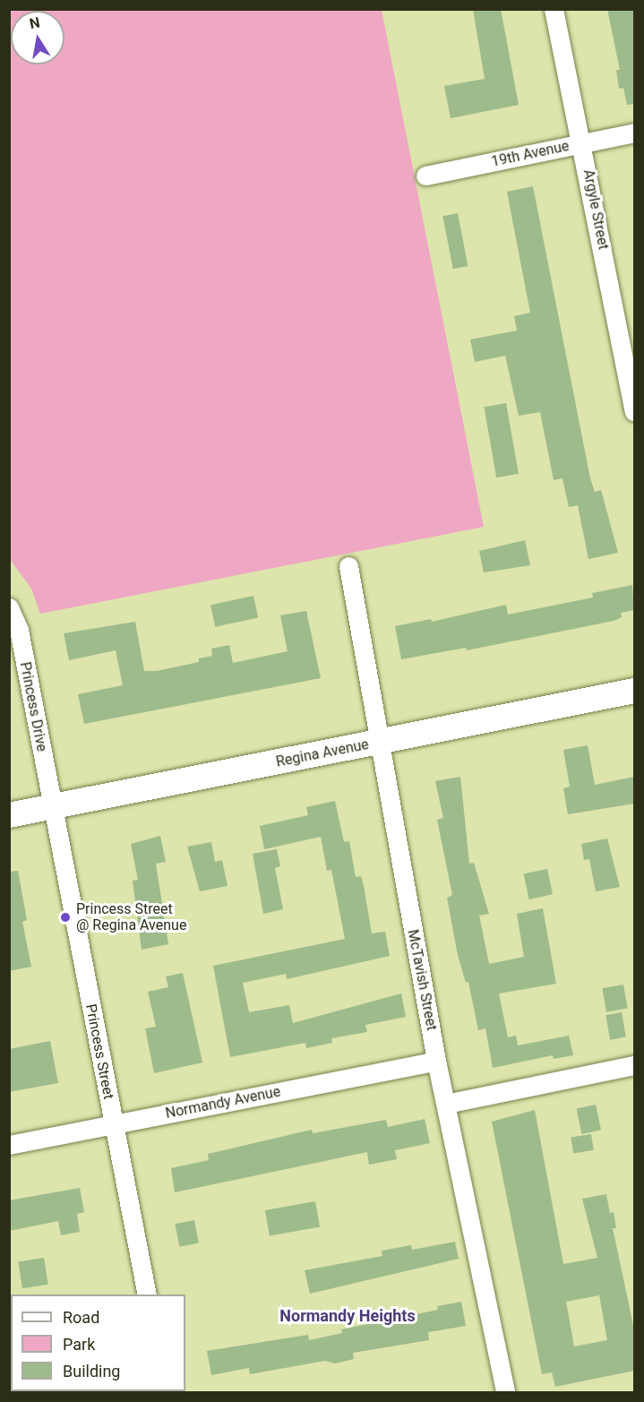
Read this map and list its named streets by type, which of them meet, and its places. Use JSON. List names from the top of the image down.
{
  "streets": {
    "street": [
      "19th Avenue",
      "Argyle Street",
      "Princess Drive",
      "Regina Avenue",
      "McTavish Street",
      "Princess Street",
      "Normandy Avenue"
    ]
  },
  "crossings": [
    ["19th Avenue", "Argyle Street"],
    ["Princess Drive", "Regina Avenue"],
    ["Princess Drive", "Princess Street"],
    ["Regina Avenue", "McTavish Street"],
    ["Regina Avenue", "Princess Street"],
    ["McTavish Street", "Normandy Avenue"],
    ["Princess Street", "Normandy Avenue"]
  ],
  "districts": ["Normandy Heights"],
  "places": ["Princess Street @ Regina Avenue"],
  "legend": ["Road", "Park", "Building"],
  "north": "top"
}
